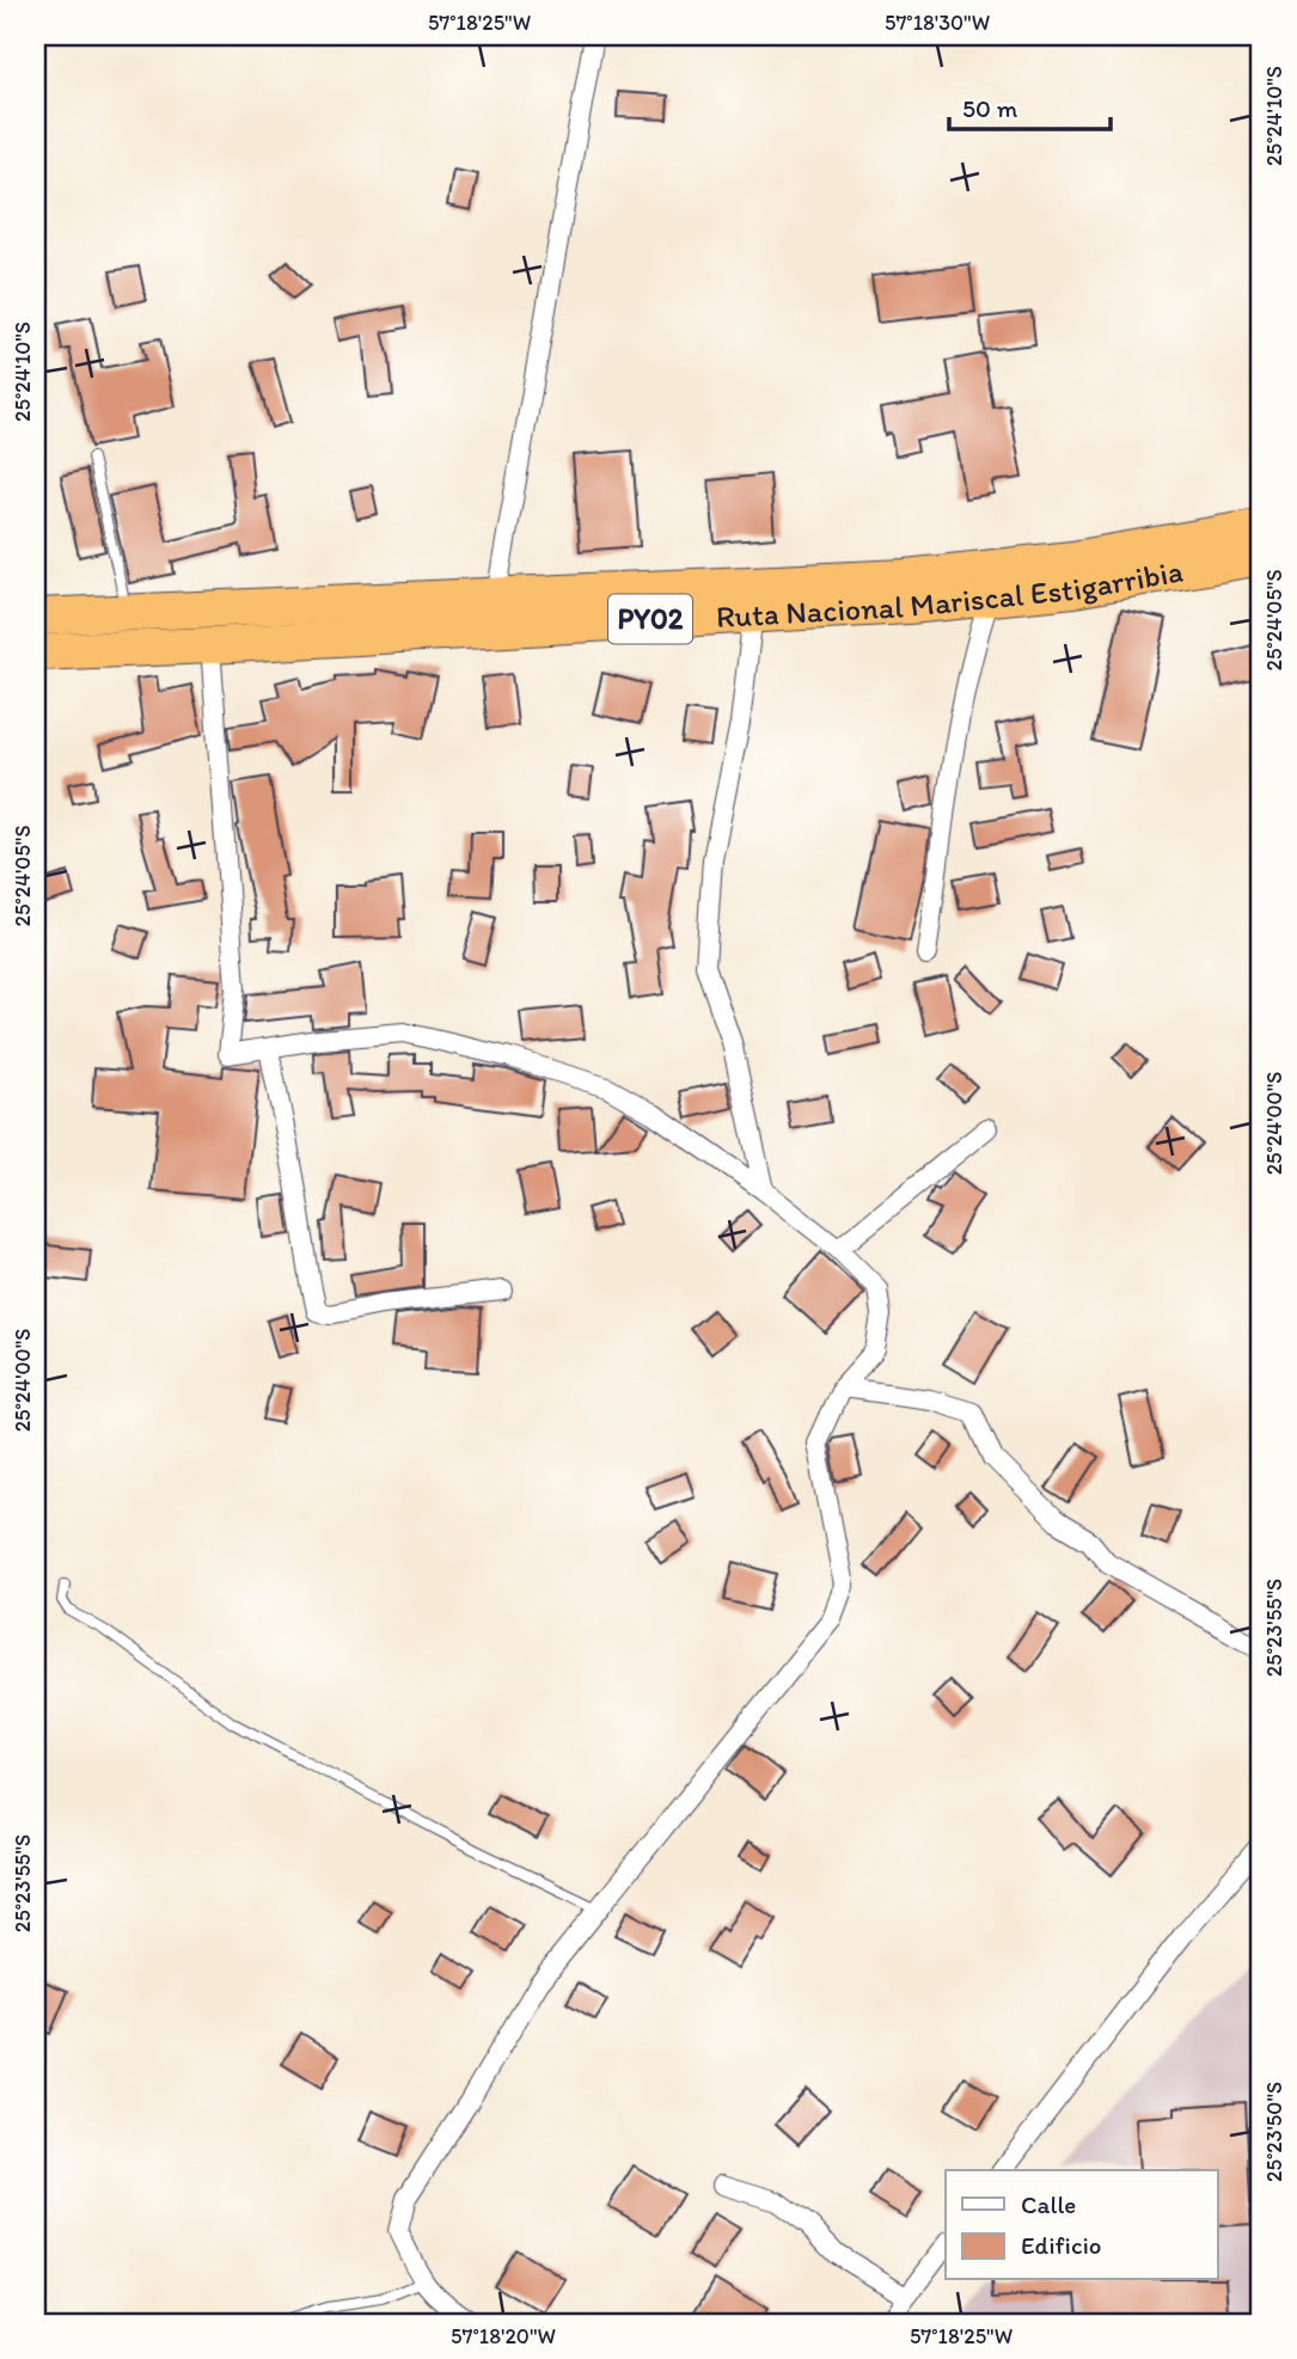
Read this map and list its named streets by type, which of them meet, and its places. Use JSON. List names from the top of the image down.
{
  "streets": {
    "highway": ["Ruta Nacional Mariscal Estigarribia", "PY02"]
  },
  "legend": ["Calle", "Edificio"],
  "scale_bar": "50 m",
  "coordinates": [
    "57°18'25\"W",
    "57°18'30\"W",
    "25°24'10\"S",
    "25°24'05\"S",
    "25°24'00\"S",
    "25°23'55\"S",
    "25°23'50\"S",
    "57°18'20\"W"
  ]
}
